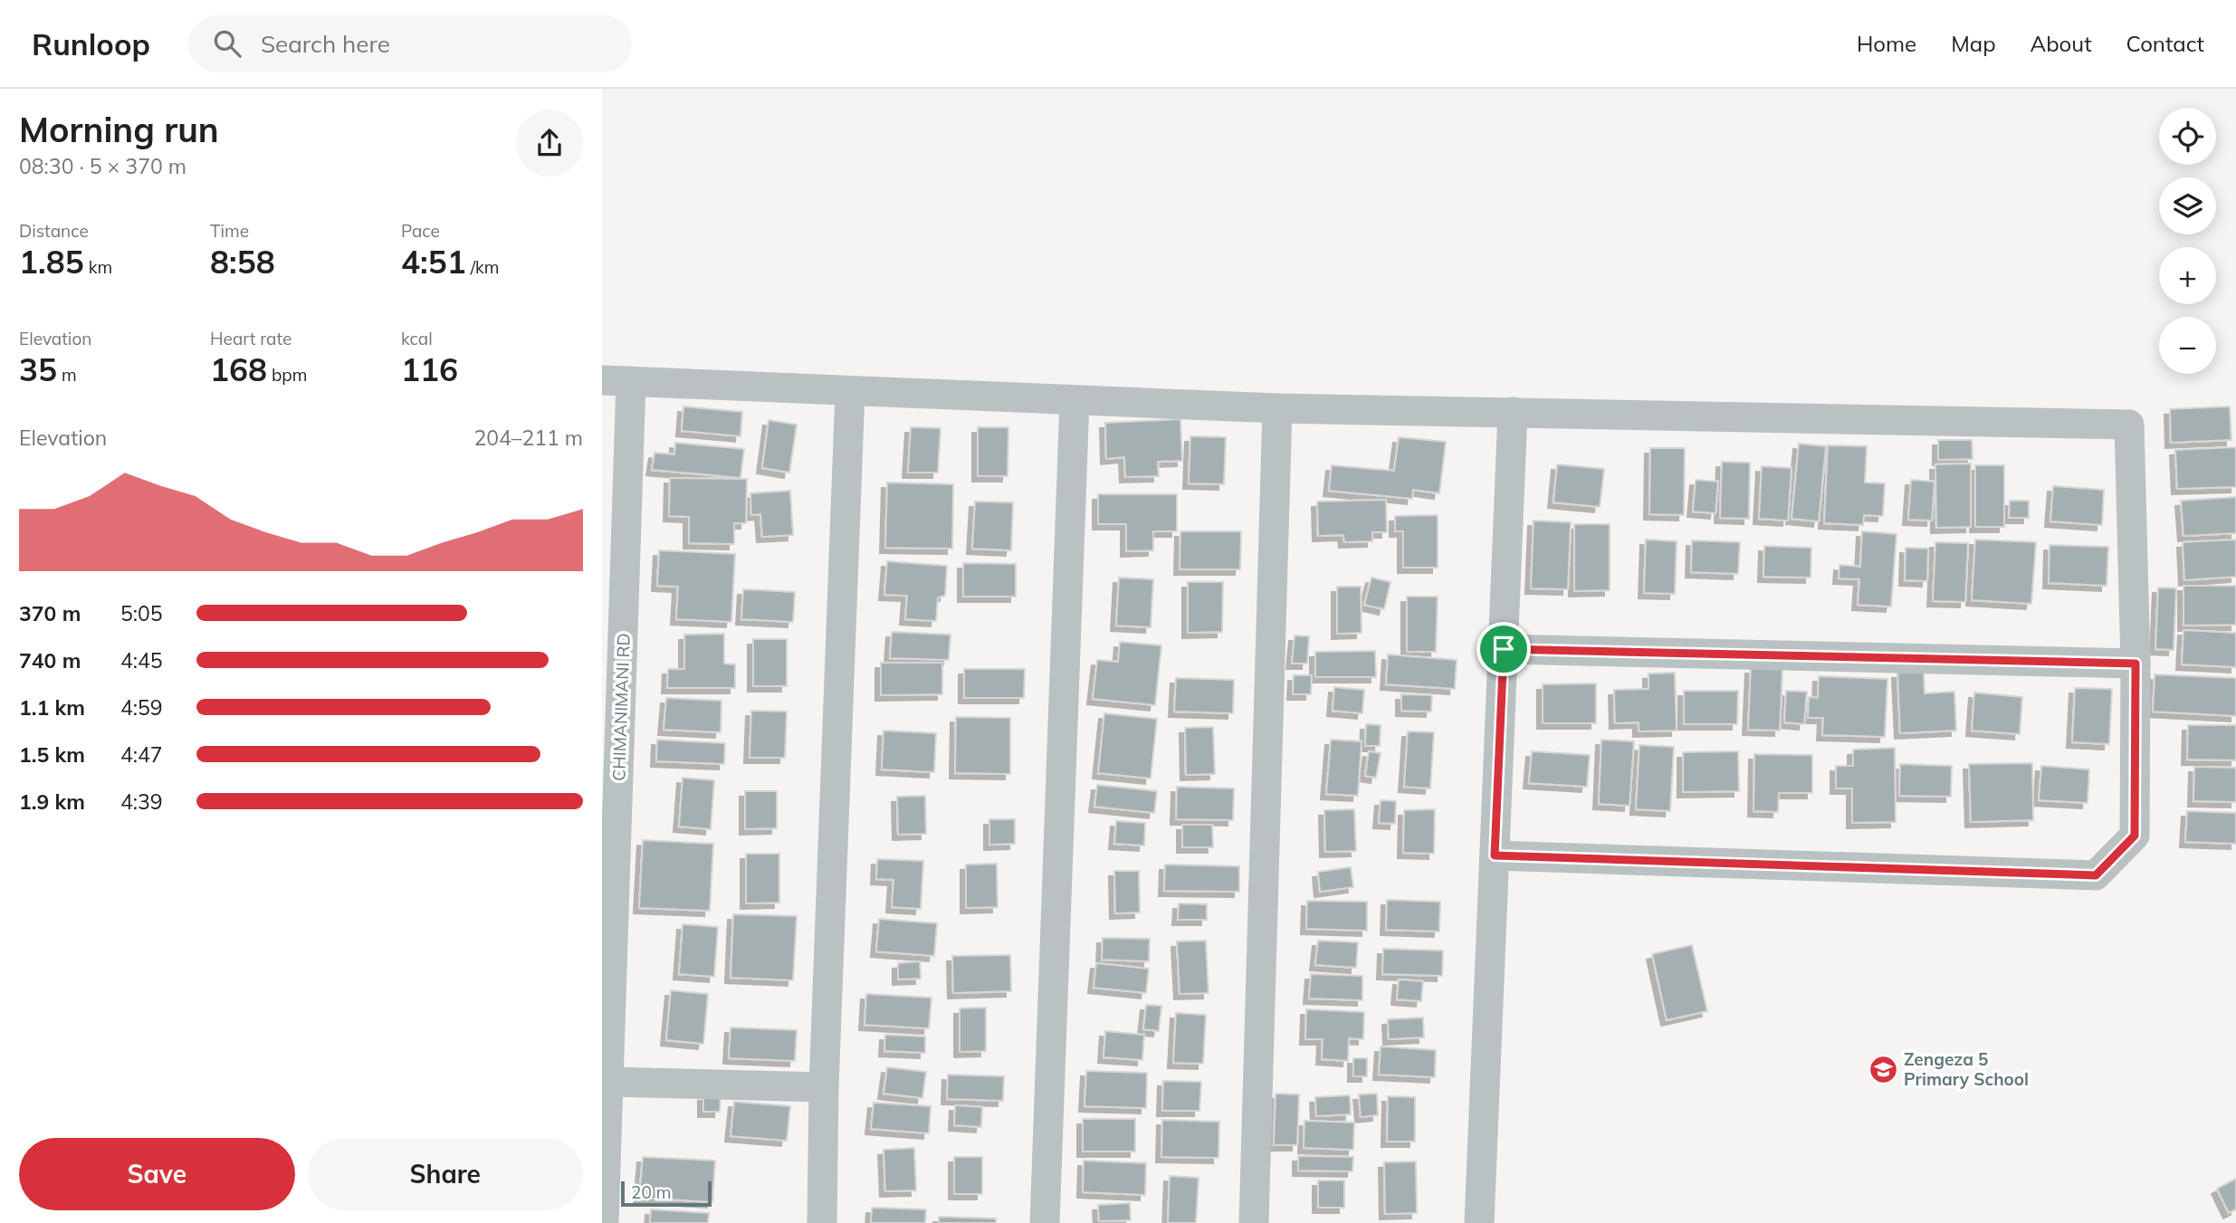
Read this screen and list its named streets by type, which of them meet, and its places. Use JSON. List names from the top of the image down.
{
  "streets": {
    "street": ["CHIMANIMANI RD"]
  },
  "places": {
    "school or university": ["Zengeza 5 Primary School"]
  },
  "scale_bar": "20 m",
  "page": {
    "header": "Runloop",
    "search": "Search here",
    "nav": [
      "Home",
      "Map",
      "About",
      "Contact"
    ],
    "heading": ["Morning run", "08:30 · 5 × 370 m"],
    "map_buttons": ["+", "−"],
    "stats": [
      ["Distance", "1.85 km"],
      ["Time", "8:58"],
      ["Pace", "4:51 /km"],
      ["Elevation", "35 m"],
      ["Heart rate", "168 bpm"],
      ["kcal", "116"]
    ],
    "chart": ["Elevation", "204–211 m"],
    "list": [
      {
        "name": "370 m",
        "note": "5:05"
      },
      {
        "name": "740 m",
        "note": "4:45"
      },
      {
        "name": "1.1 km",
        "note": "4:59"
      },
      {
        "name": "1.5 km",
        "note": "4:47"
      },
      {
        "name": "1.9 km",
        "note": "4:39"
      }
    ],
    "buttons": ["Save", "Share"],
    "scale": "20 m"
  }
}
